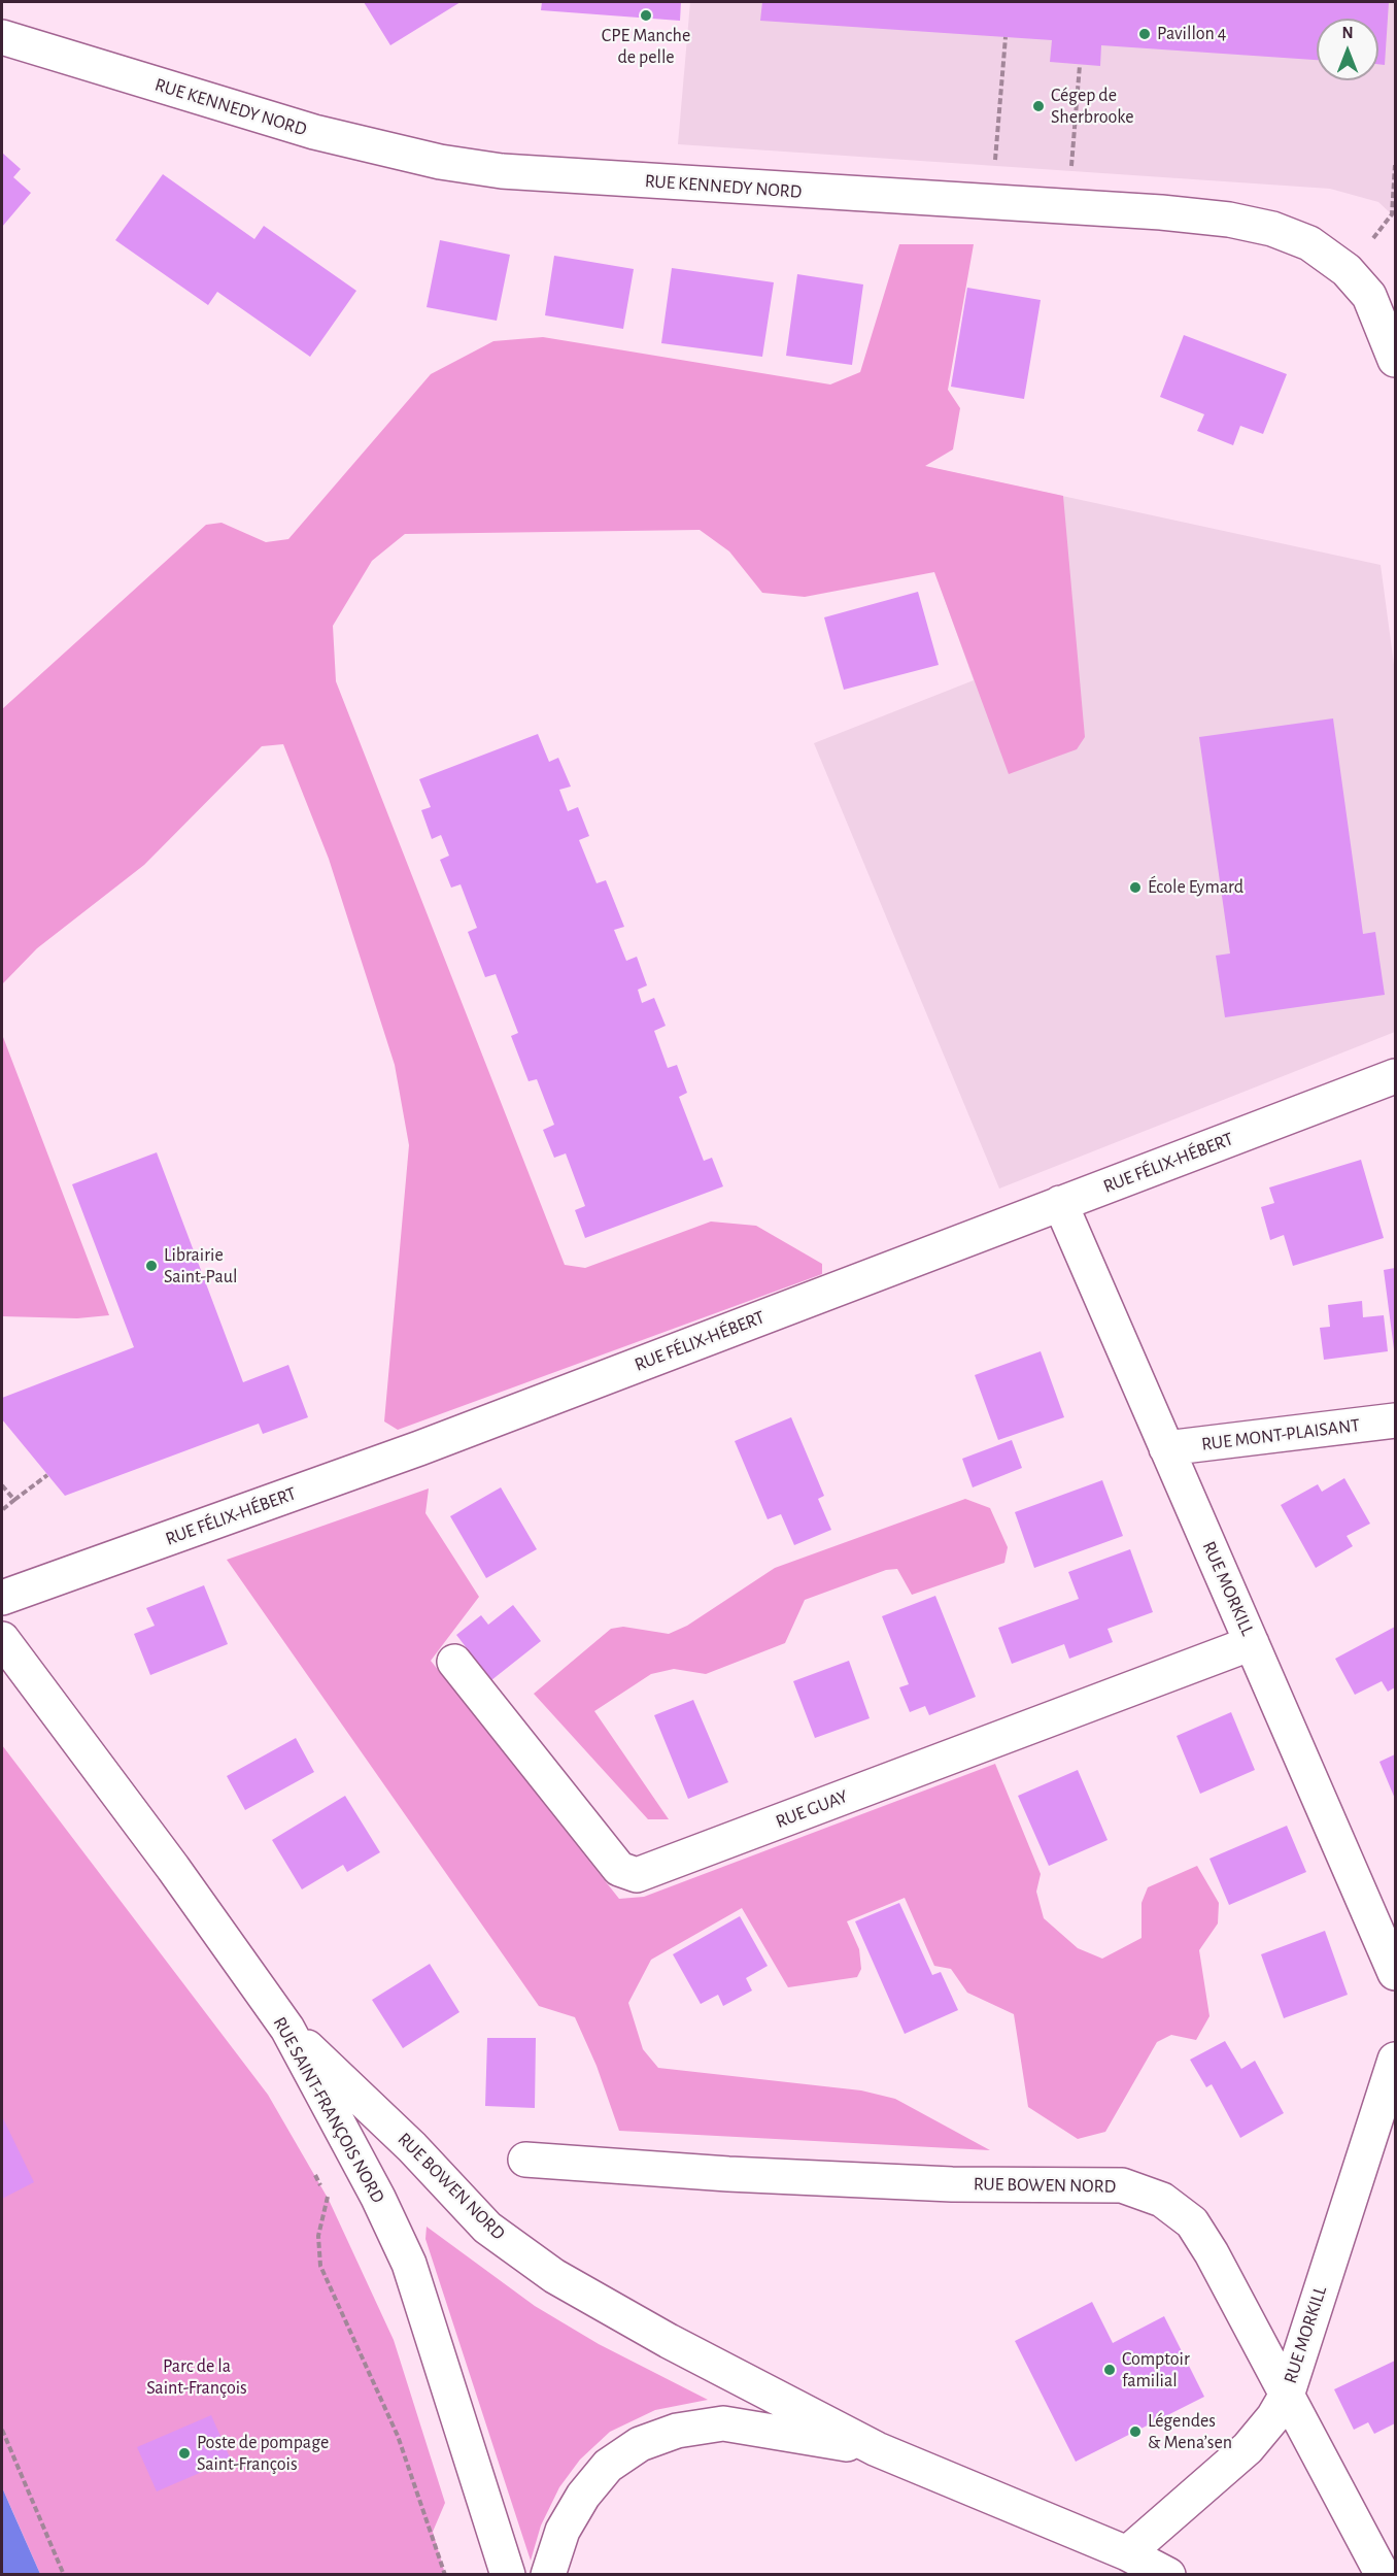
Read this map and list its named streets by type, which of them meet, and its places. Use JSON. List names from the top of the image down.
{
  "streets": {
    "street": [
      "RUE KENNEDY NORD",
      "RUE FÉLIX-HÉBERT",
      "RUE MONT-PLAISANT",
      "RUE MORKILL",
      "RUE GUAY",
      "RUE SAINT-FRANÇOIS NORD",
      "RUE BOWEN NORD"
    ]
  },
  "crossings": [
    ["RUE FÉLIX-HÉBERT", "RUE MORKILL"],
    ["RUE MONT-PLAISANT", "RUE MORKILL"],
    ["RUE MORKILL", "RUE GUAY"],
    ["RUE MORKILL", "RUE BOWEN NORD"],
    ["RUE SAINT-FRANÇOIS NORD", "RUE BOWEN NORD"]
  ],
  "parks": ["Parc de la Saint-François"],
  "places": [
    "CPE Manche de pelle",
    "Pavillon 4",
    "Cégep de Sherbrooke",
    "École Eymard",
    "Librairie Saint-Paul",
    "Comptoir familial",
    "Légendes & Mena’sen",
    "Poste de pompage Saint-François"
  ],
  "north": "top"
}
